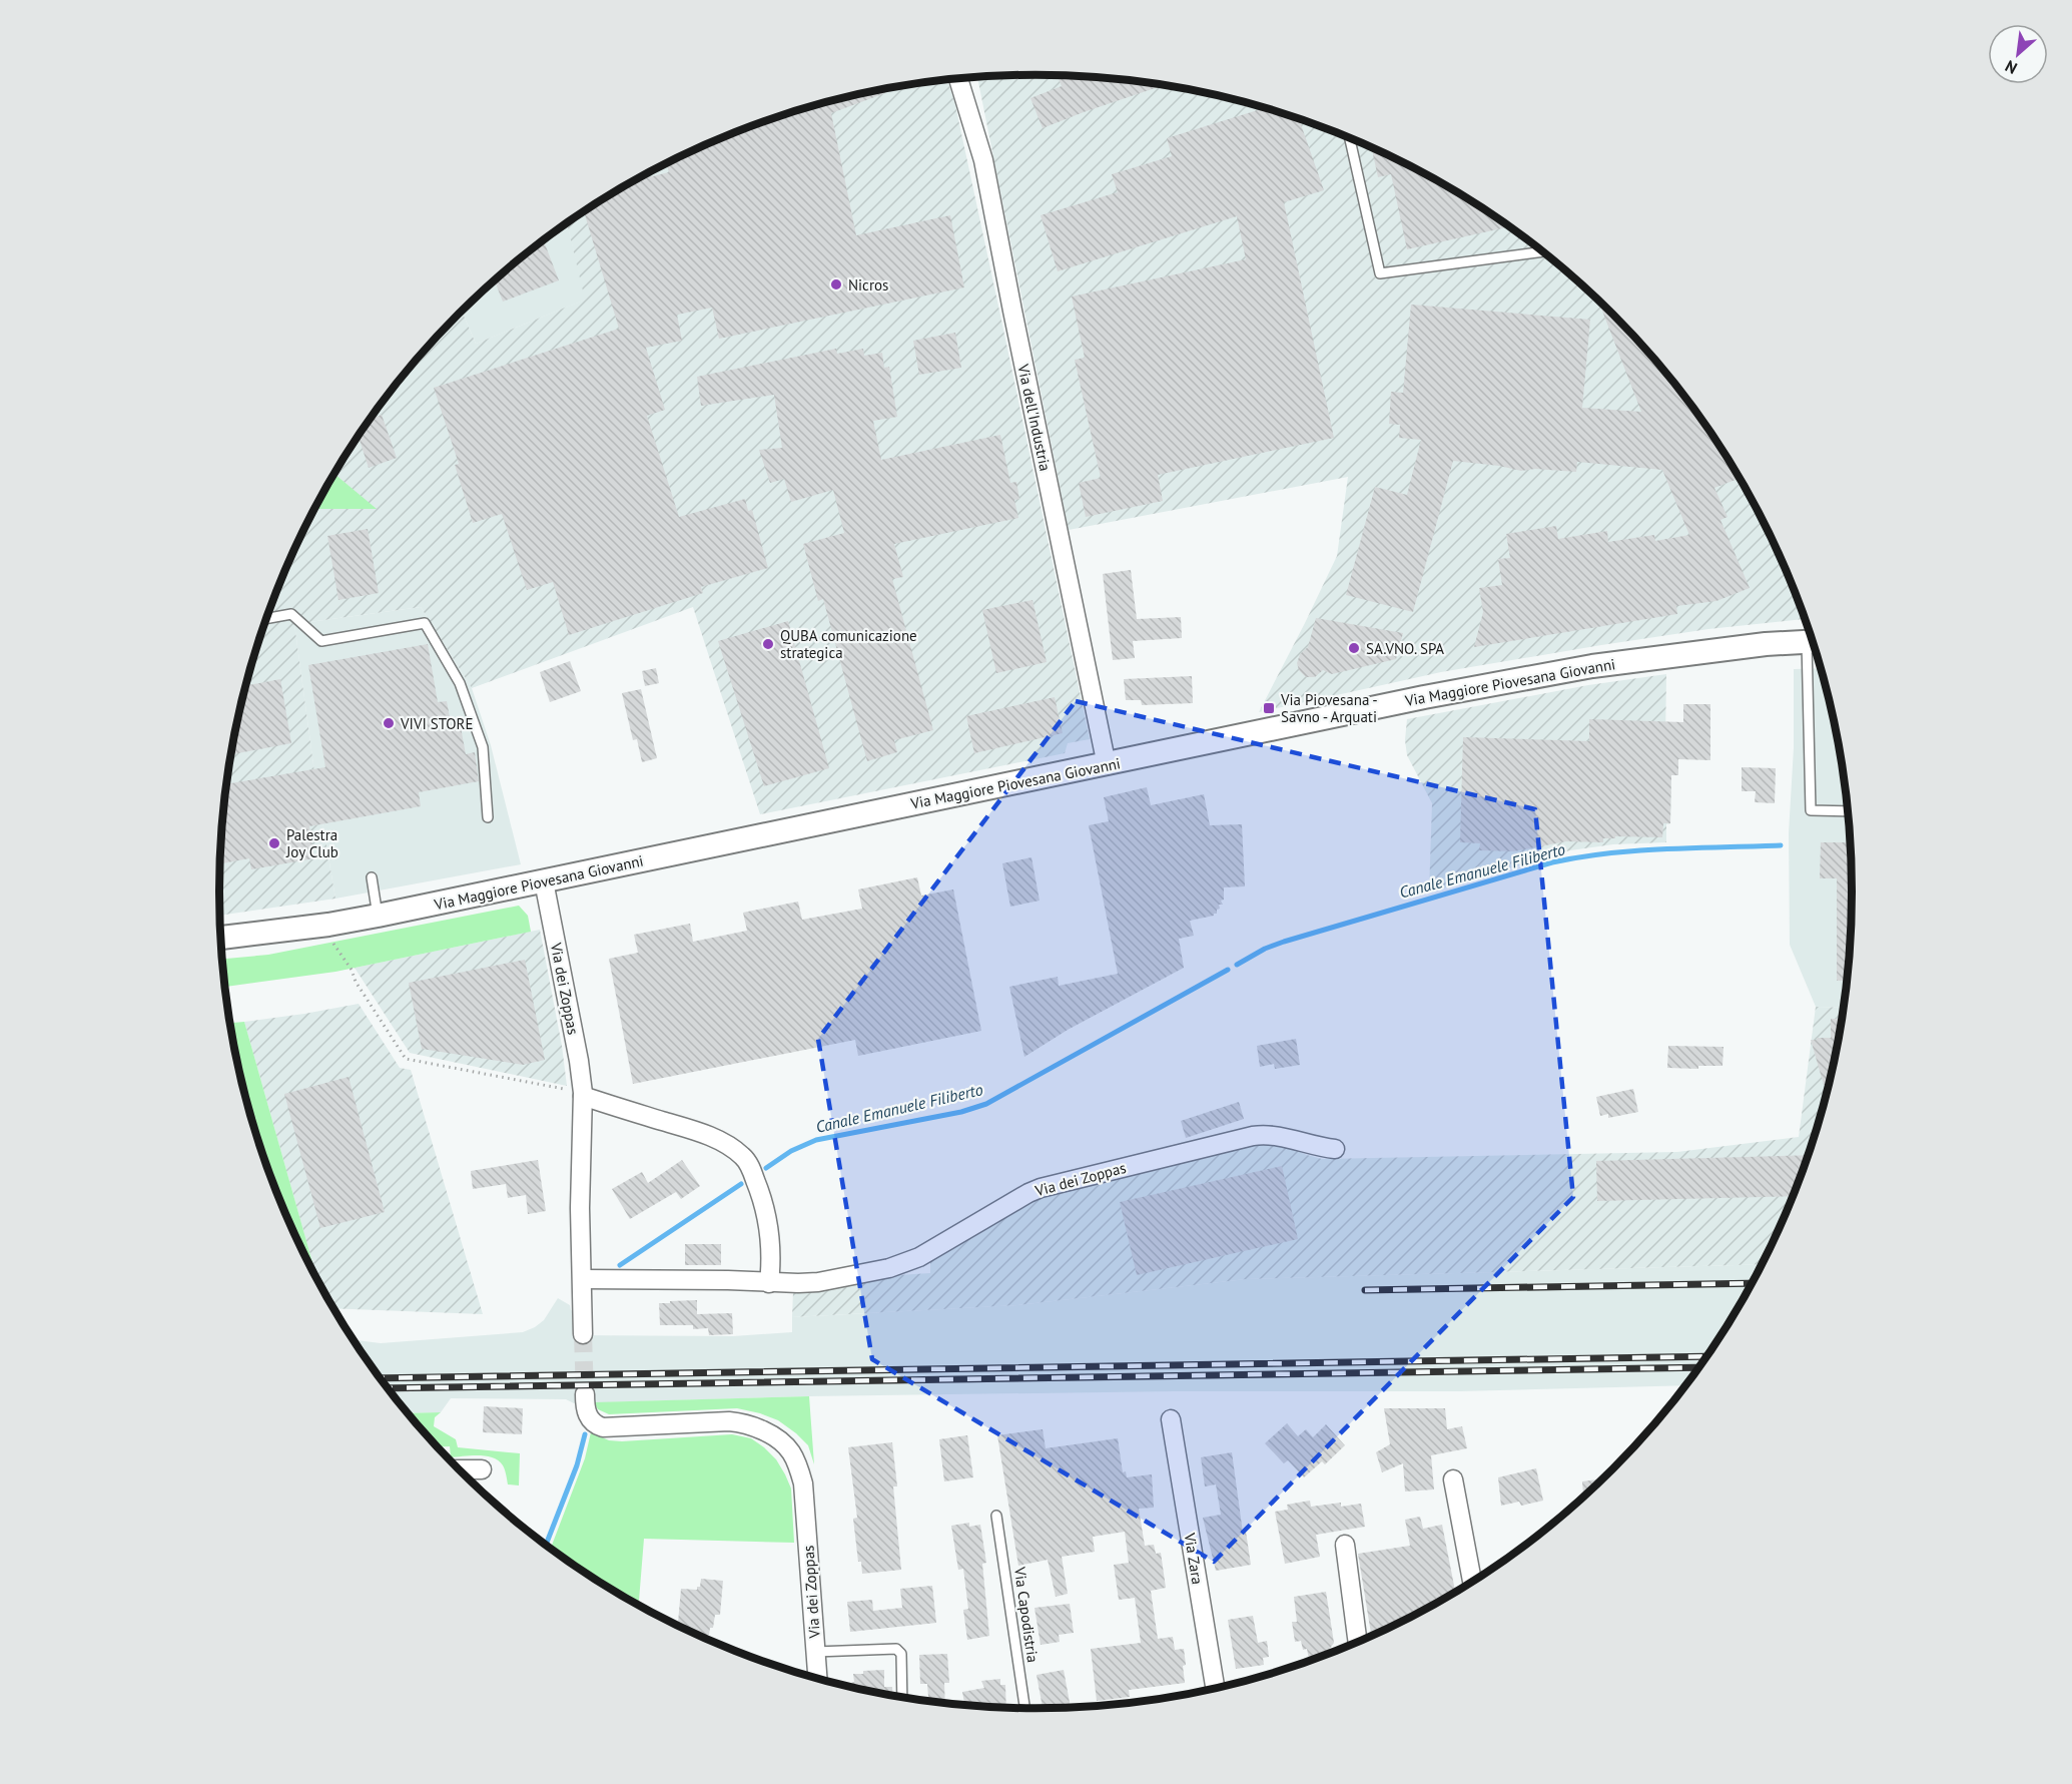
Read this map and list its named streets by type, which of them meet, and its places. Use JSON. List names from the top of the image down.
{
  "streets": {
    "street": [
      "Via dell'Industria",
      "Via Maggiore Piovesana Giovanni",
      "Via dei Zoppas",
      "Via Zara"
    ],
    "lane": ["Via Capodistria"]
  },
  "crossings": [
    ["Via dell'Industria", "Via Maggiore Piovesana Giovanni"],
    ["Via Maggiore Piovesana Giovanni", "Via dei Zoppas"]
  ],
  "water": ["Canale Emanuele Filiberto"],
  "places": {
    "other": [
      "Nicros",
      "QUBA comunicazione strategica",
      "SA.VNO. SPA",
      "VIVI STORE",
      "Palestra Joy Club"
    ],
    "transit": ["Via Piovesana - Savno - Arquati"]
  },
  "north": "bottom left"
}
